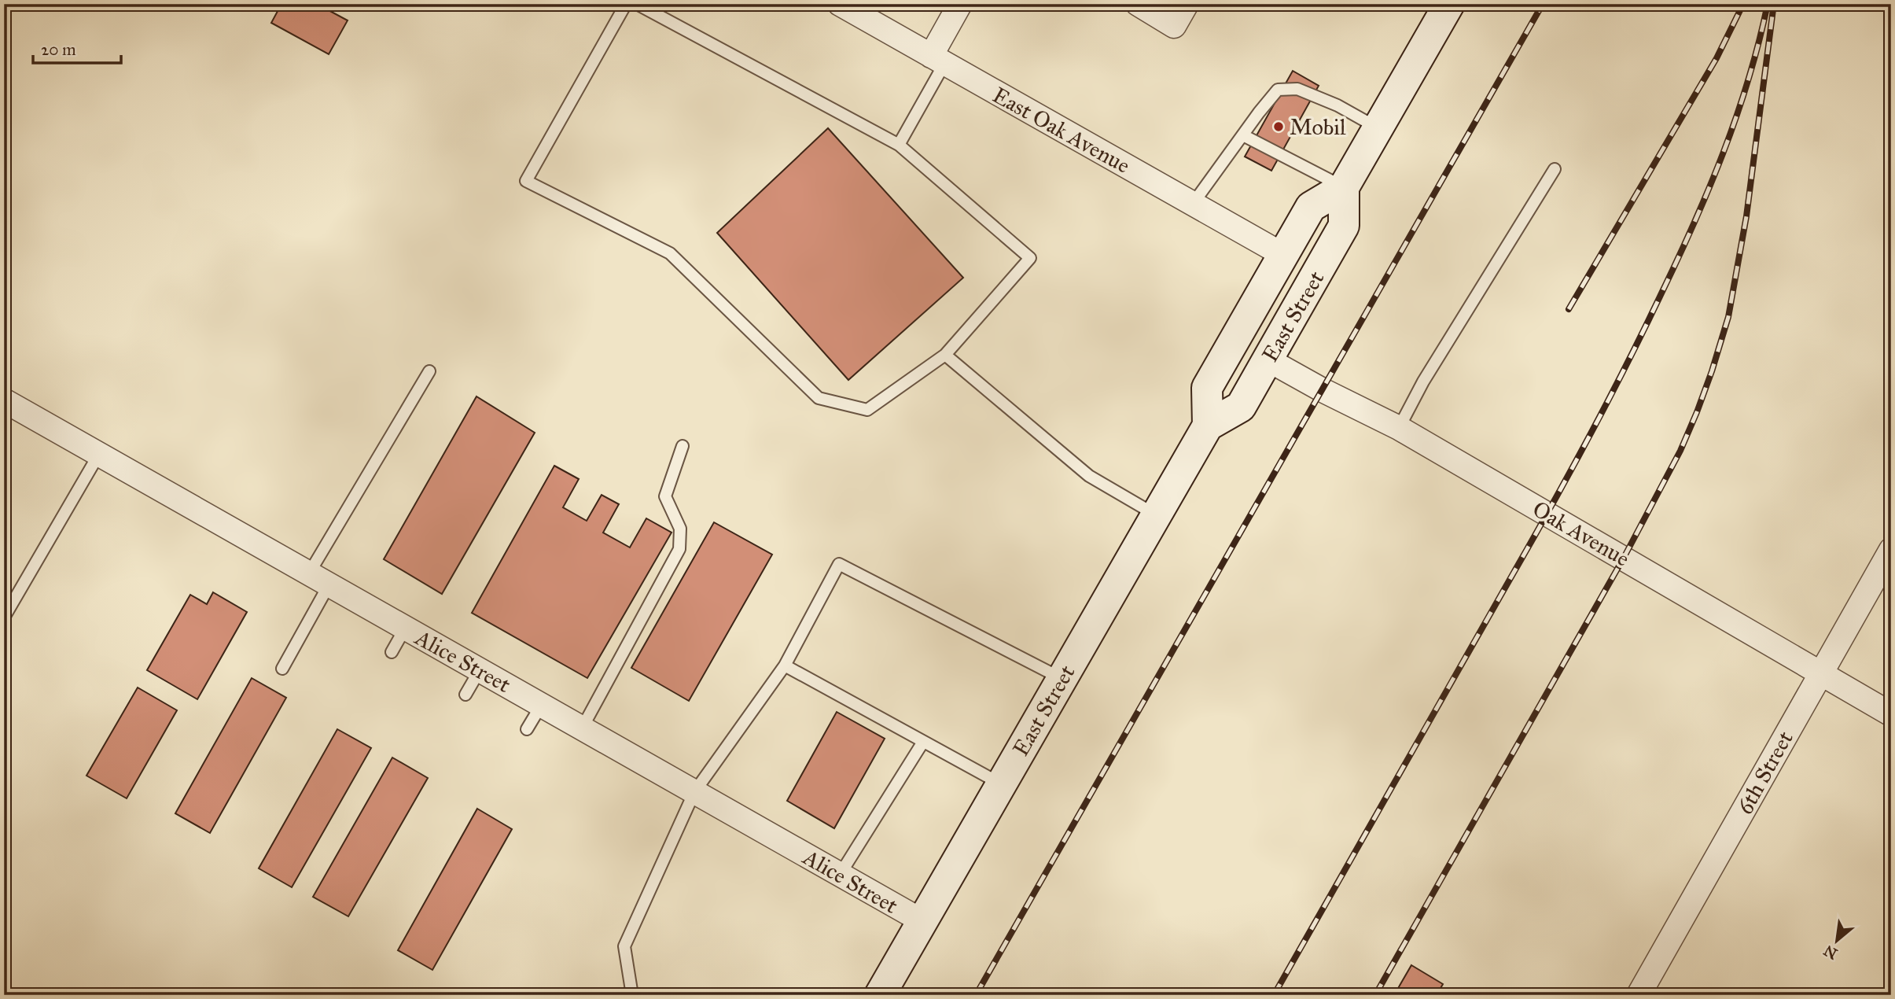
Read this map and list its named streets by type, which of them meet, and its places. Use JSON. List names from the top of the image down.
{
  "streets": {
    "main road": ["East Street"],
    "street": [
      "East Oak Avenue",
      "Oak Avenue",
      "Alice Street",
      "6th Street"
    ]
  },
  "crossings": [
    ["East Oak Avenue", "East Street"],
    ["East Street", "Oak Avenue"],
    ["East Street", "Alice Street"],
    ["Oak Avenue", "6th Street"]
  ],
  "places": ["Mobil"],
  "scale_bar": "20 m",
  "north": "bottom left"
}
